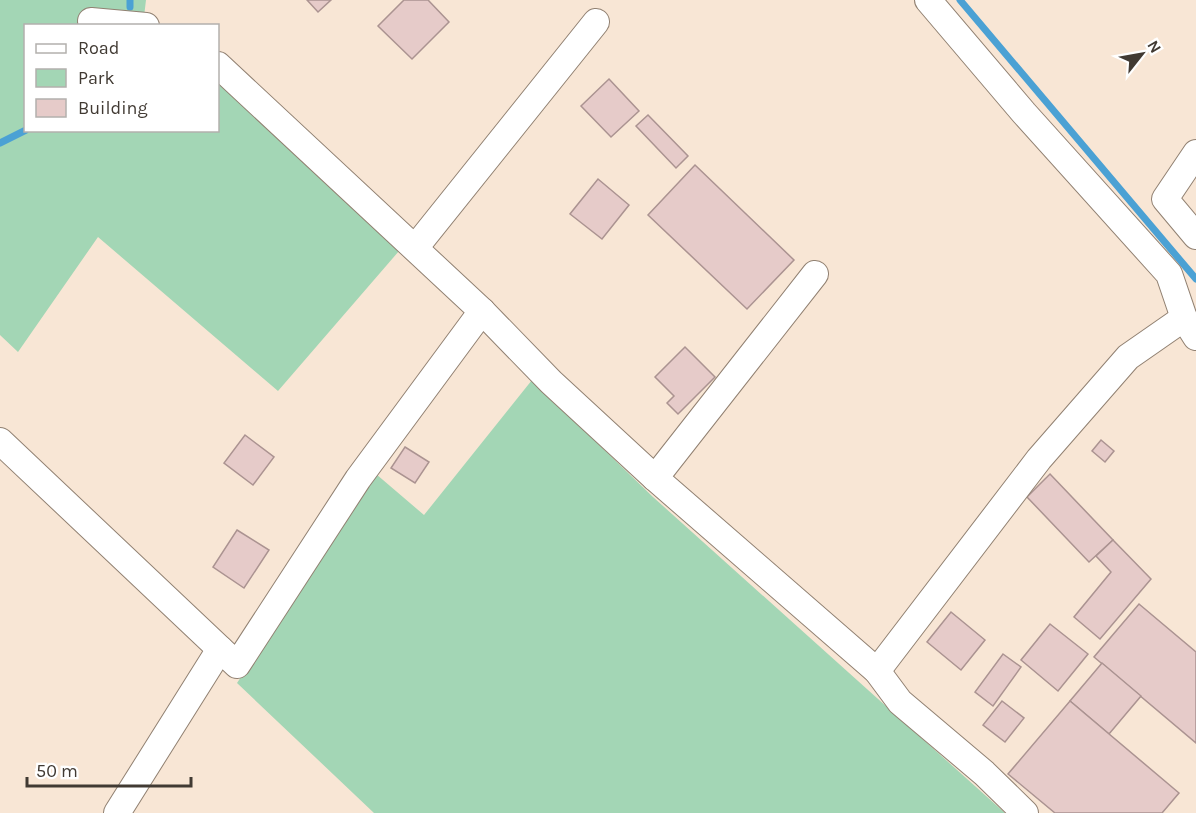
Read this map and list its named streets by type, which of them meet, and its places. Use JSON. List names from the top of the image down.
{
  "legend": ["Road", "Park", "Building"],
  "scale_bar": "50 m",
  "north": "top right"
}
